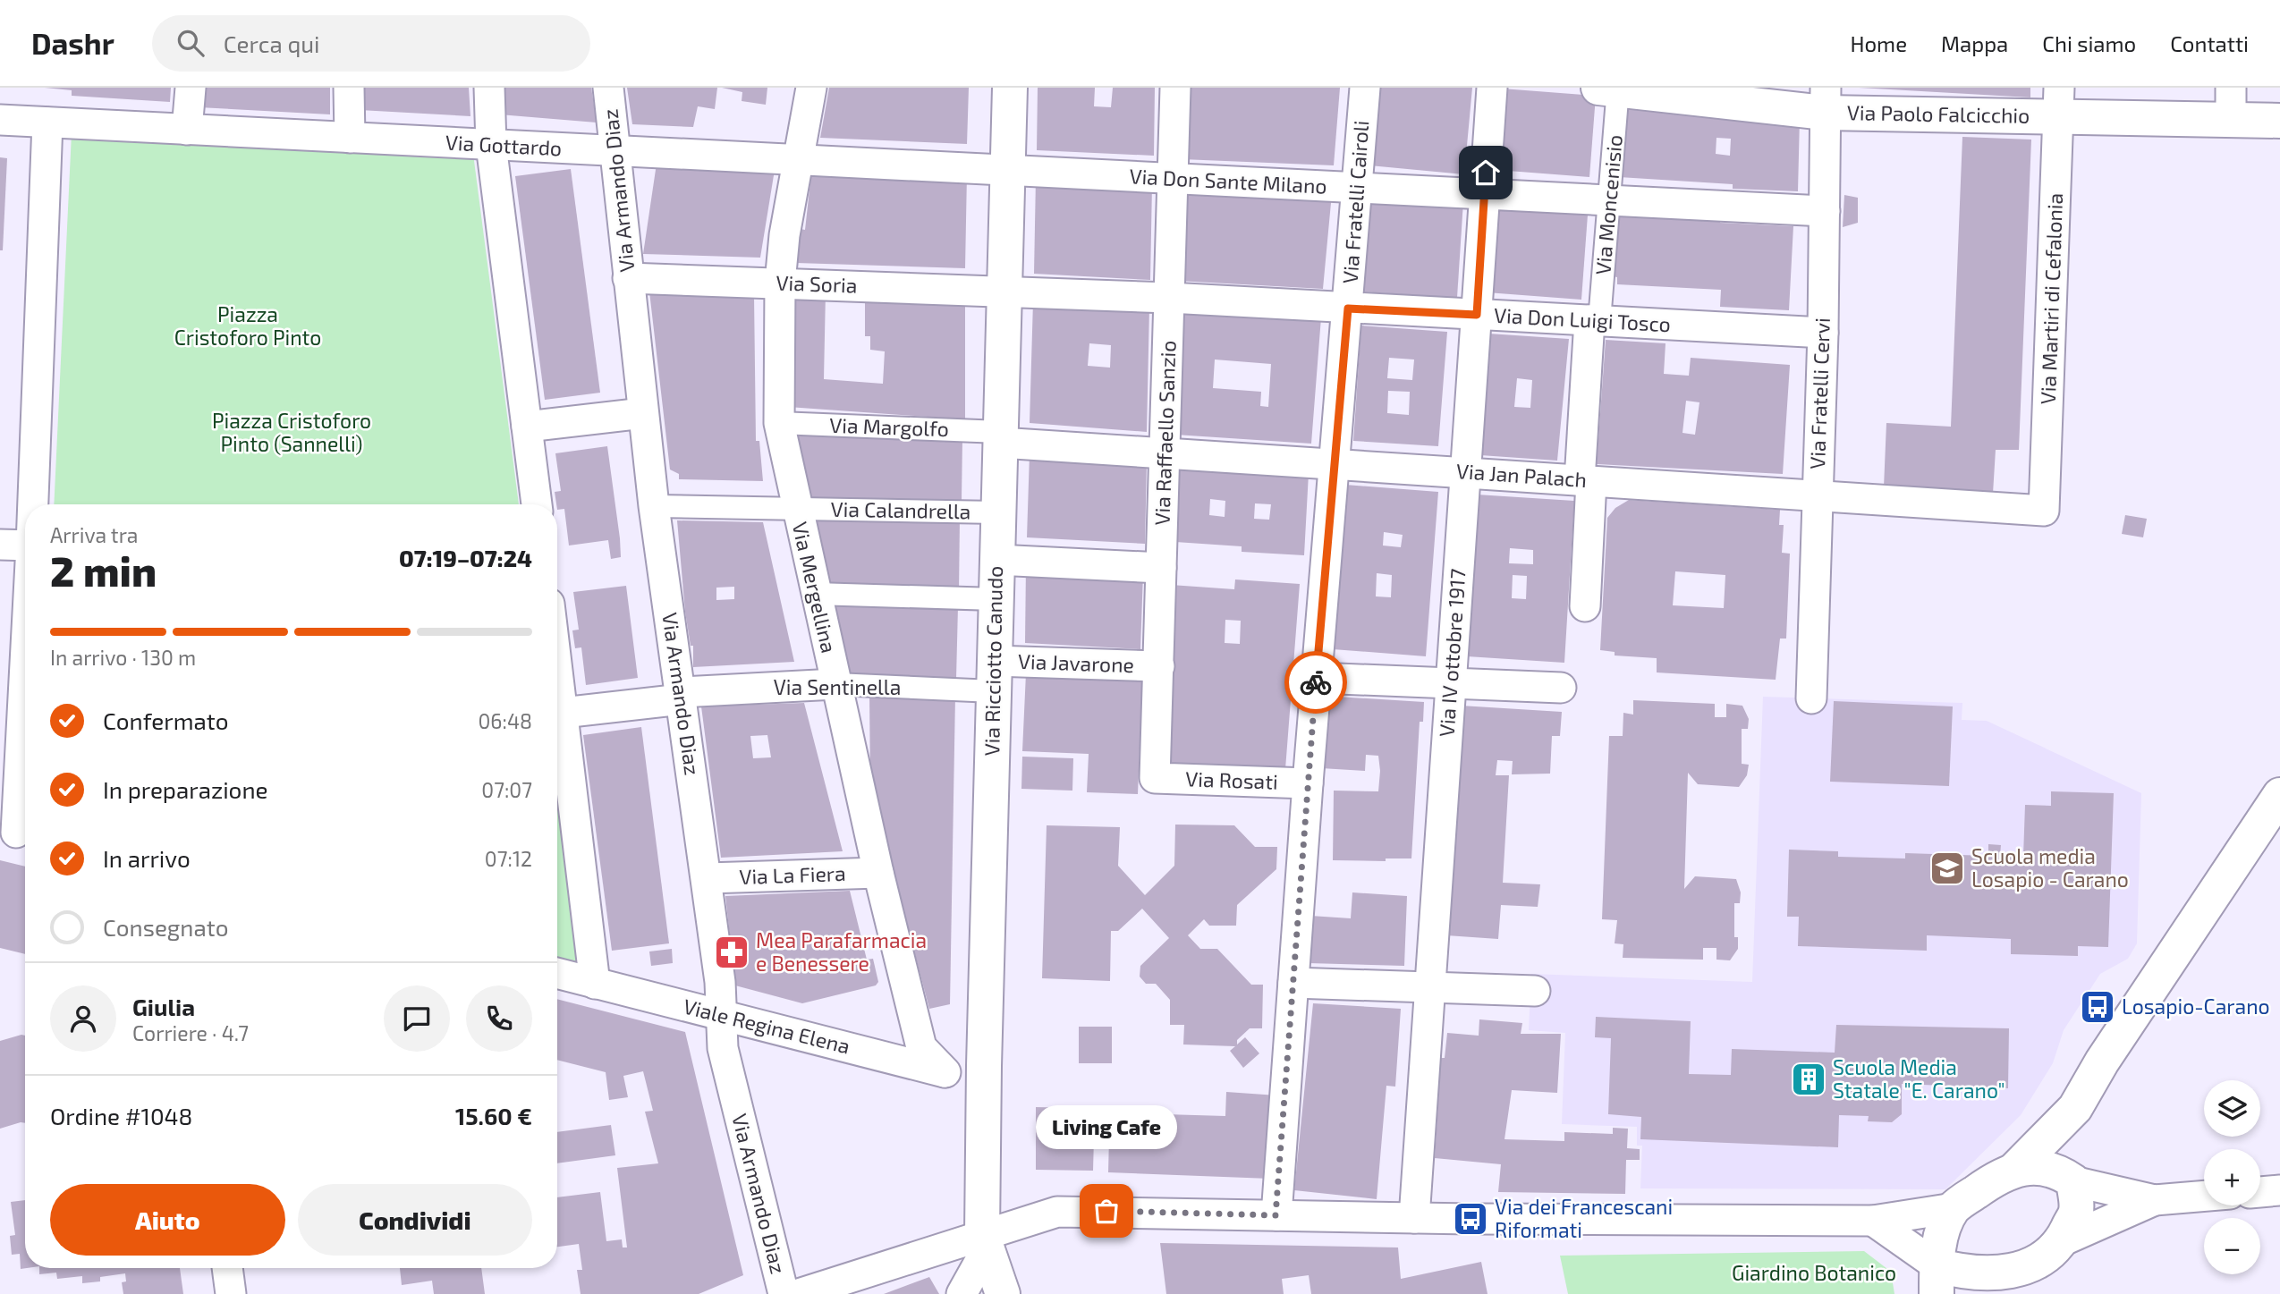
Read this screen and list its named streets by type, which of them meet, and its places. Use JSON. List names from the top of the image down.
{
  "streets": {
    "main road": ["Via Paolo Falcicchio", "Via Ricciotto Canudo"],
    "street": [
      "Via Gottardo",
      "Via Don Sante Milano",
      "Via Armando Diaz",
      "Via Fratelli Cairoli",
      "Via Moncenisio",
      "Via Soria",
      "Via Martiri di Cefalonia",
      "Via Don Luigi Tosco",
      "Via Fratelli Cervi",
      "Via Margolfo",
      "Via Raffaello Sanzio",
      "Via Jan Palach",
      "Via Calandrella",
      "Via Mergellina",
      "Via IV ottobre 1917",
      "Via Javarone",
      "Via Sentinella",
      "Via Rosati",
      "Via La Fiera",
      "Viale Regina Elena"
    ]
  },
  "crossings": [
    ["Via Paolo Falcicchio", "Via Moncenisio"],
    ["Via Paolo Falcicchio", "Via Martiri di Cefalonia"],
    ["Via Paolo Falcicchio", "Via Fratelli Cervi"],
    ["Via Gottardo", "Via Don Sante Milano"],
    ["Via Gottardo", "Via Armando Diaz"],
    ["Via Gottardo", "Via Mergellina"],
    ["Via Gottardo", "Via Ricciotto Canudo"],
    ["Via Don Sante Milano", "Via Fratelli Cairoli"],
    ["Via Don Sante Milano", "Via Moncenisio"],
    ["Via Don Sante Milano", "Via Fratelli Cervi"],
    ["Via Don Sante Milano", "Via Raffaello Sanzio"],
    ["Via Don Sante Milano", "Via IV ottobre 1917"],
    ["Via Don Sante Milano", "Via Ricciotto Canudo"],
    ["Via Armando Diaz", "Via Soria"],
    ["Via Armando Diaz", "Via Calandrella"],
    ["Via Armando Diaz", "Via Sentinella"],
    ["Via Armando Diaz", "Via La Fiera"],
    ["Via Armando Diaz", "Viale Regina Elena"],
    ["Via Fratelli Cairoli", "Via Don Luigi Tosco"],
    ["Via Fratelli Cairoli", "Via Jan Palach"],
    ["Via Fratelli Cairoli", "Via Rosati"],
    ["Via Moncenisio", "Via Don Luigi Tosco"],
    ["Via Moncenisio", "Via Jan Palach"],
    ["Via Soria", "Via Don Luigi Tosco"],
    ["Via Soria", "Via Mergellina"],
    ["Via Soria", "Via Ricciotto Canudo"],
    ["Via Martiri di Cefalonia", "Via Jan Palach"],
    ["Via Don Luigi Tosco", "Via Fratelli Cervi"],
    ["Via Don Luigi Tosco", "Via Raffaello Sanzio"],
    ["Via Don Luigi Tosco", "Via IV ottobre 1917"],
    ["Via Don Luigi Tosco", "Via Ricciotto Canudo"],
    ["Via Fratelli Cervi", "Via Jan Palach"],
    ["Via Margolfo", "Via Jan Palach"],
    ["Via Margolfo", "Via Mergellina"],
    ["Via Margolfo", "Via Ricciotto Canudo"],
    ["Via Raffaello Sanzio", "Via Jan Palach"],
    ["Via Raffaello Sanzio", "Via Javarone"],
    ["Via Raffaello Sanzio", "Via Rosati"],
    ["Via Jan Palach", "Via IV ottobre 1917"],
    ["Via Jan Palach", "Via Ricciotto Canudo"],
    ["Via Calandrella", "Via Mergellina"],
    ["Via Calandrella", "Via Ricciotto Canudo"],
    ["Via Mergellina", "Via Sentinella"],
    ["Via Mergellina", "Via La Fiera"],
    ["Via Mergellina", "Viale Regina Elena"],
    ["Via Ricciotto Canudo", "Via Javarone"],
    ["Via Ricciotto Canudo", "Via Sentinella"],
    ["Via Ricciotto Canudo", "Viale Regina Elena"],
    ["Via Javarone", "Via Sentinella"]
  ],
  "parks": ["Piazza Cristoforo Pinto", "Piazza Cristoforo Pinto (Sannelli)", "Giardino Botanico"],
  "places": {
    "school or university": ["Scuola media Losapio - Carano"],
    "pharmacy": ["Mea Parafarmacia e Benessere"],
    "bus stop": ["Losapio-Carano", "Via dei Francescani Riformati"],
    "building": ["Scuola Media Statale \"E. Carano\""],
    "other": ["Living Cafe"]
  },
  "page": {
    "header": "Dashr",
    "search": "Cerca qui",
    "nav": [
      "Home",
      "Mappa",
      "Chi siamo",
      "Contatti"
    ],
    "heading": ["2 min", "Arriva tra", "07:19–07:24"],
    "panel": [
      "Giulia",
      "Corriere · 4.7",
      "Ordine #1048",
      "15.60 €"
    ],
    "bar": "In arrivo · 130 m",
    "list": [
      ["Confermato", "06:48"],
      ["In preparazione", "07:07"],
      ["In arrivo", "07:12"],
      "Consegnato"
    ],
    "map_buttons": ["+", "−"],
    "bubble": "Living Cafe",
    "buttons": ["Aiuto", "Condividi"]
  }
}
